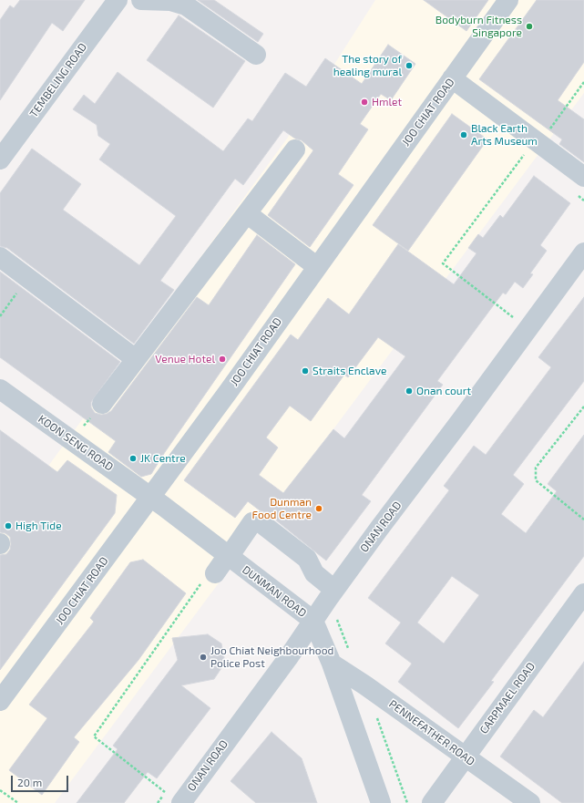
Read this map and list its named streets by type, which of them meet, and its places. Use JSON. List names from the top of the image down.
{
  "streets": {
    "street": [
      "TEMBELING ROAD",
      "JOO CHIAT ROAD",
      "KOON SENG ROAD",
      "ONAN ROAD",
      "DUNMAN ROAD",
      "CARPMAEL ROAD",
      "PENNEFATHER ROAD"
    ]
  },
  "crossings": [
    ["JOO CHIAT ROAD", "KOON SENG ROAD"],
    ["JOO CHIAT ROAD", "DUNMAN ROAD"],
    ["KOON SENG ROAD", "DUNMAN ROAD"],
    ["ONAN ROAD", "DUNMAN ROAD"],
    ["DUNMAN ROAD", "PENNEFATHER ROAD"],
    ["CARPMAEL ROAD", "PENNEFATHER ROAD"]
  ],
  "places": [
    "Bodyburn Fitness Singapore",
    "The story of healing mural",
    "Hmlet",
    "Black Earth Arts Museum",
    "Venue Hotel",
    "Straits Enclave",
    "Onan court",
    "JK Centre",
    "Dunman Food Centre",
    "High Tide",
    "Joo Chiat Neighbourhood Police Post"
  ],
  "scale_bar": "20 m"
}
